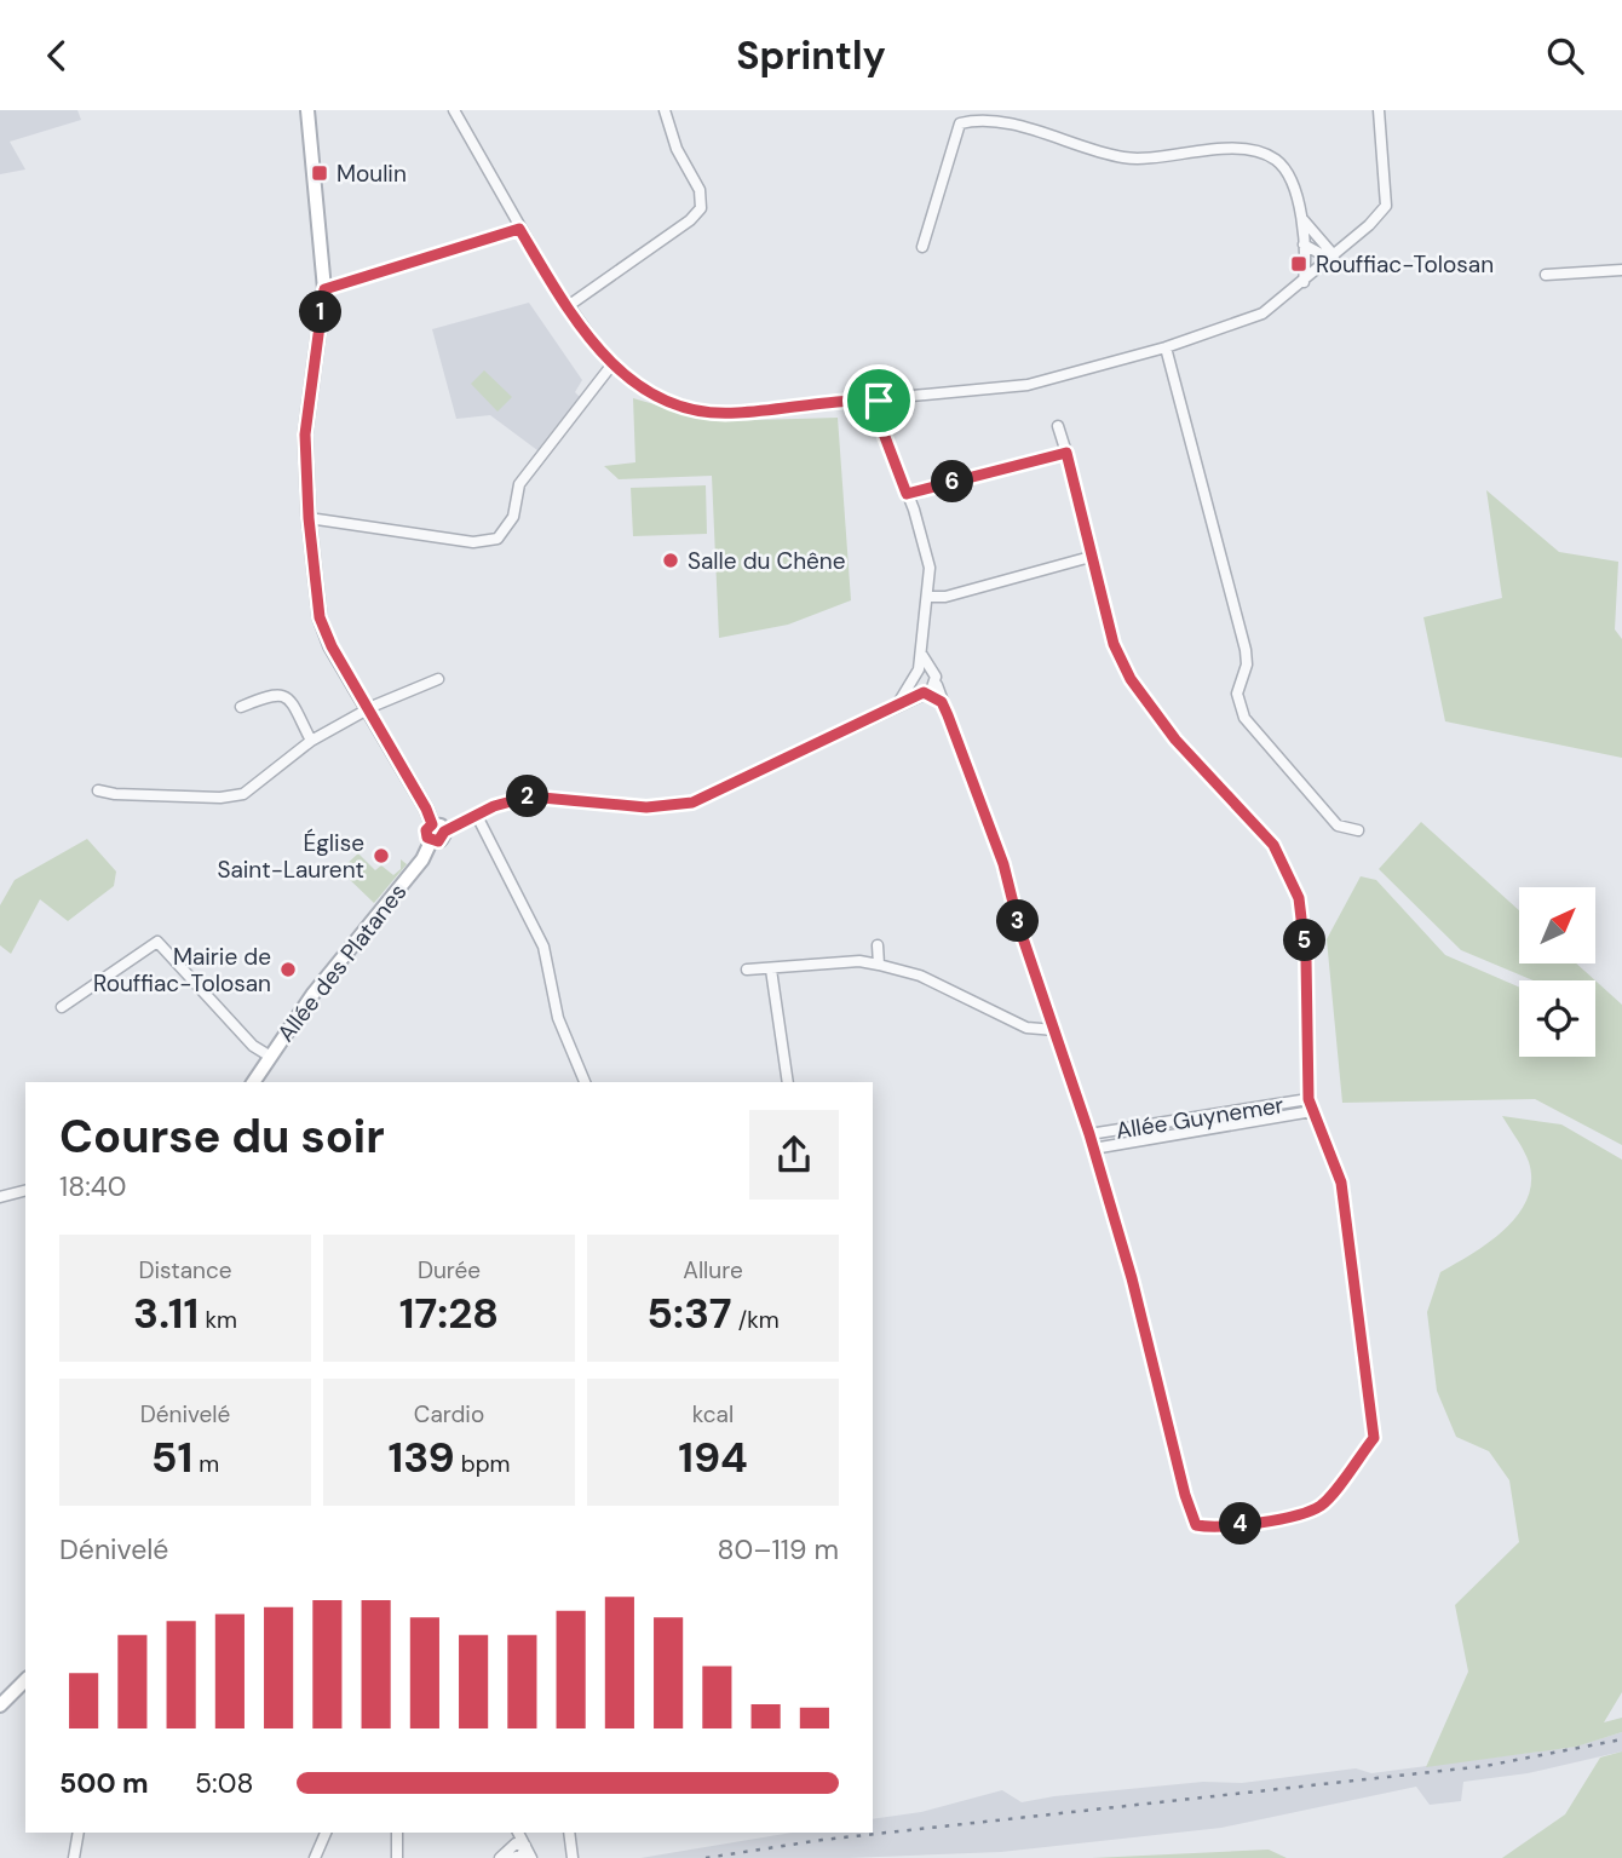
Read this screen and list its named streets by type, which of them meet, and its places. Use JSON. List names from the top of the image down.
{
  "streets": {
    "street": ["Allée des Platanes", "Allée Guynemer"]
  },
  "places": {
    "transit": ["Moulin", "Rouffiac-Tolosan"],
    "other": ["Salle du Chêne", "Église Saint-Laurent", "Mairie de Rouffiac-Tolosan"]
  },
  "north": "top right",
  "page": {
    "header": "Sprintly",
    "pins": [
      "1",
      "6",
      "2",
      "3",
      "5",
      "4"
    ],
    "heading": ["Course du soir", "18:40"],
    "stats": [
      ["Distance", "3.11 km"],
      ["Durée", "17:28"],
      ["Allure", "5:37 /km"],
      ["Dénivelé", "51 m"],
      ["Cardio", "139 bpm"],
      ["kcal", "194"]
    ],
    "chart": ["Dénivelé", "80–119 m"],
    "list": [
      {
        "name": "500 m",
        "note": "5:08"
      }
    ]
  }
}
